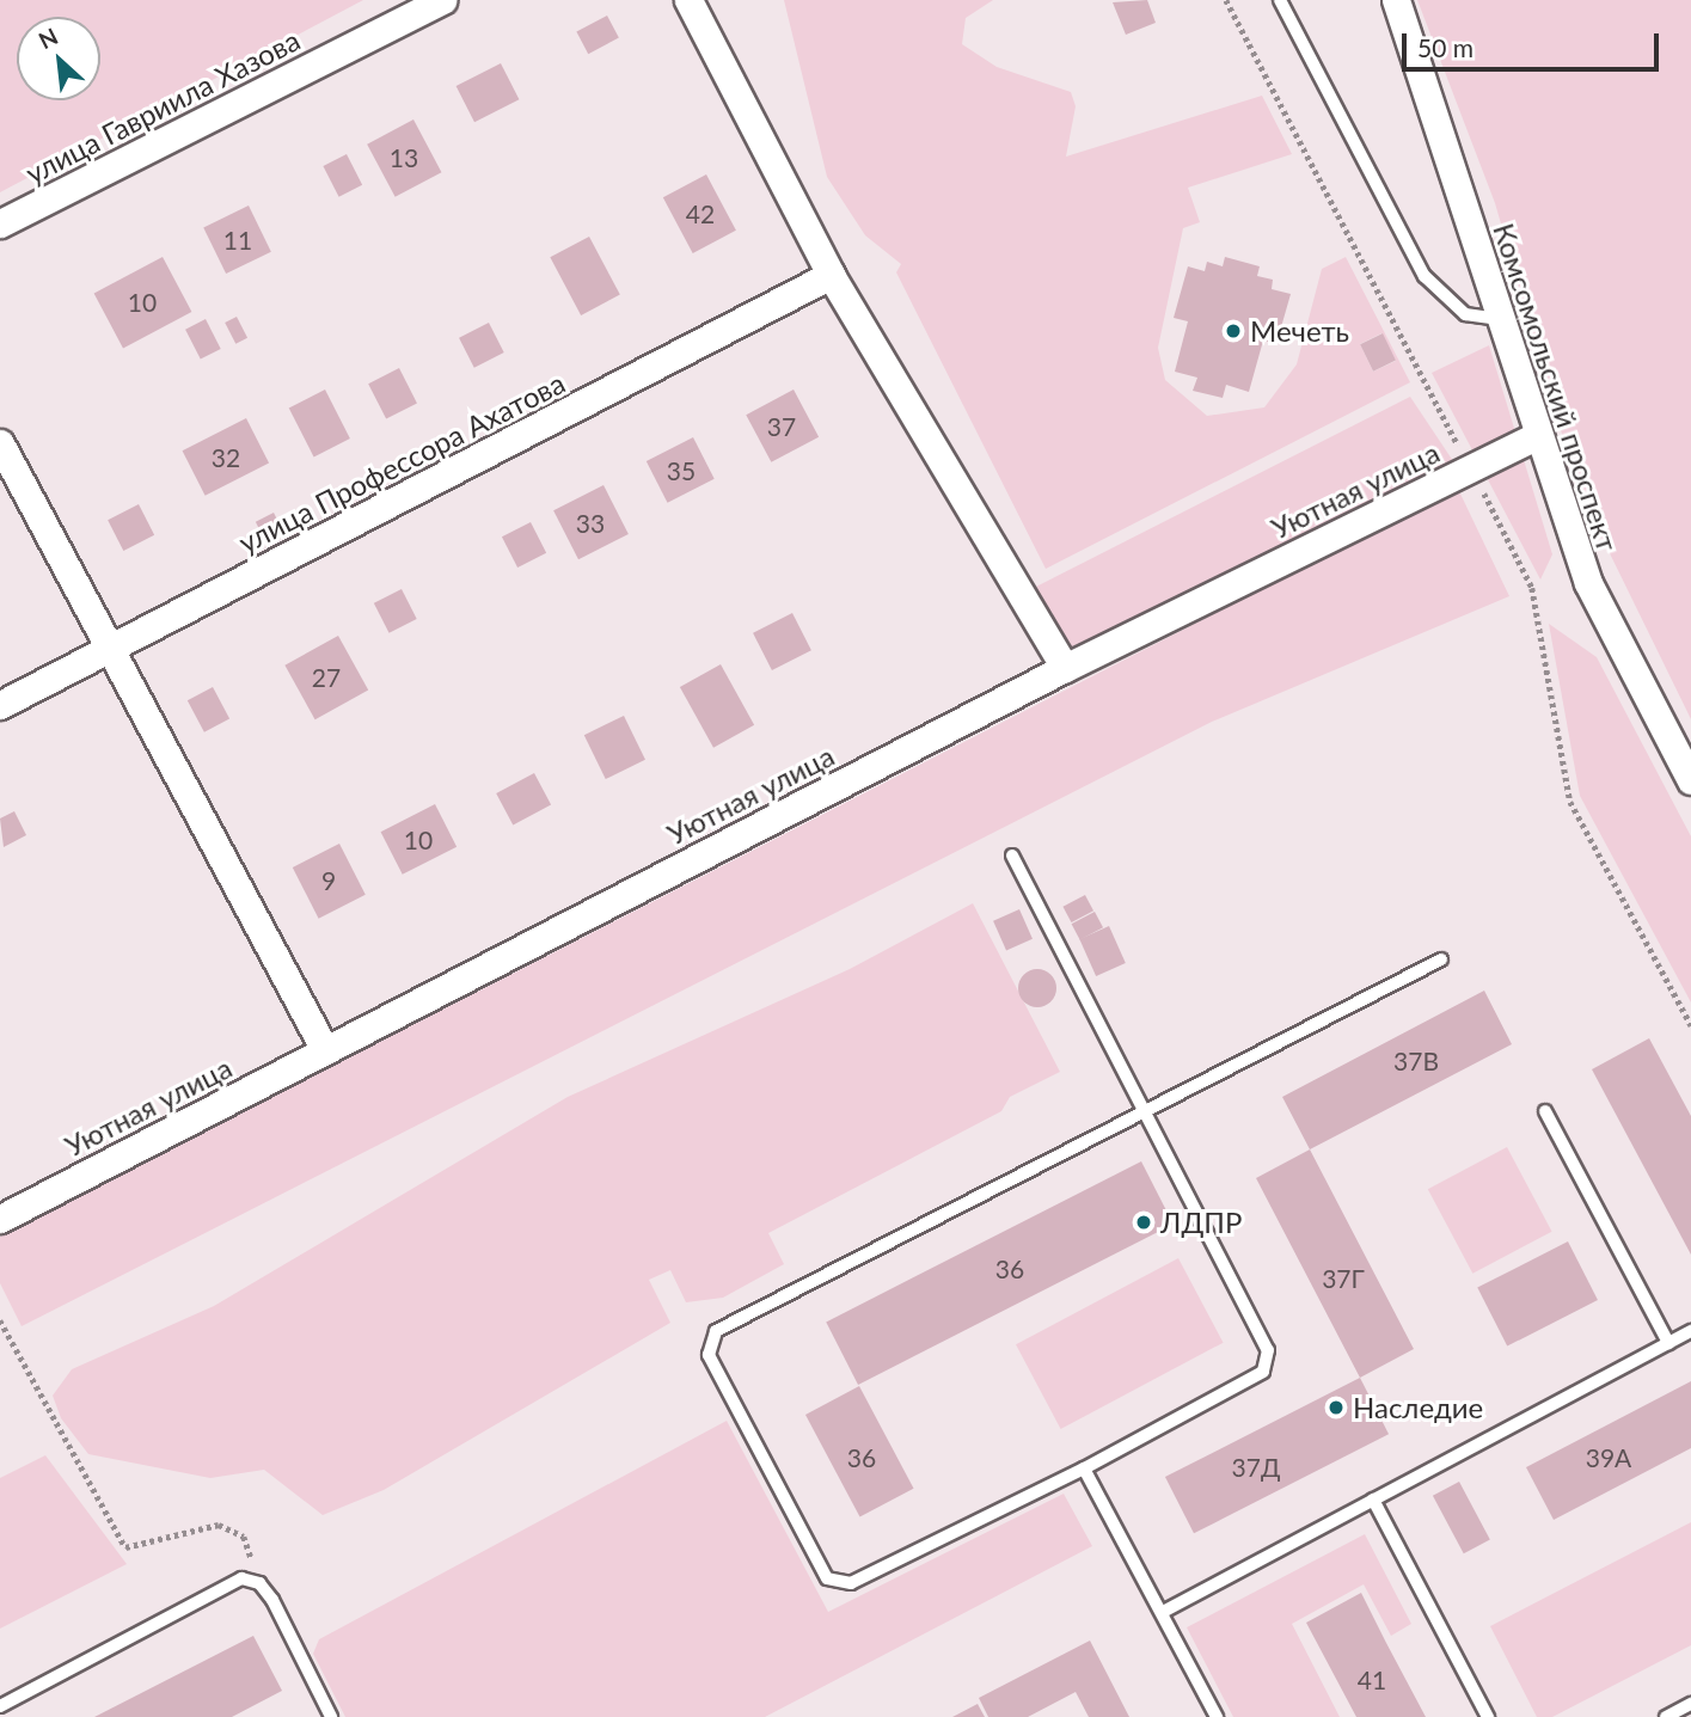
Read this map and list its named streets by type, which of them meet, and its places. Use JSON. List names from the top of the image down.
{
  "streets": {
    "street": [
      "улица Гавриила Хазова",
      "Комсомольский проспект",
      "улица Профессора Ахатова",
      "Уютная улица"
    ]
  },
  "crossings": [
    ["Комсомольский проспект", "Уютная улица"]
  ],
  "places": ["Мечеть", "ЛДПР", "Наследие"],
  "house_numbers": [
    "13",
    "42",
    "11",
    "10",
    "37",
    "32",
    "35",
    "33",
    "27",
    "10",
    "9",
    "37В",
    "36",
    "37Г",
    "36",
    "39А",
    "37Д",
    "41"
  ],
  "scale_bar": "50 m",
  "north": "top left"
}
